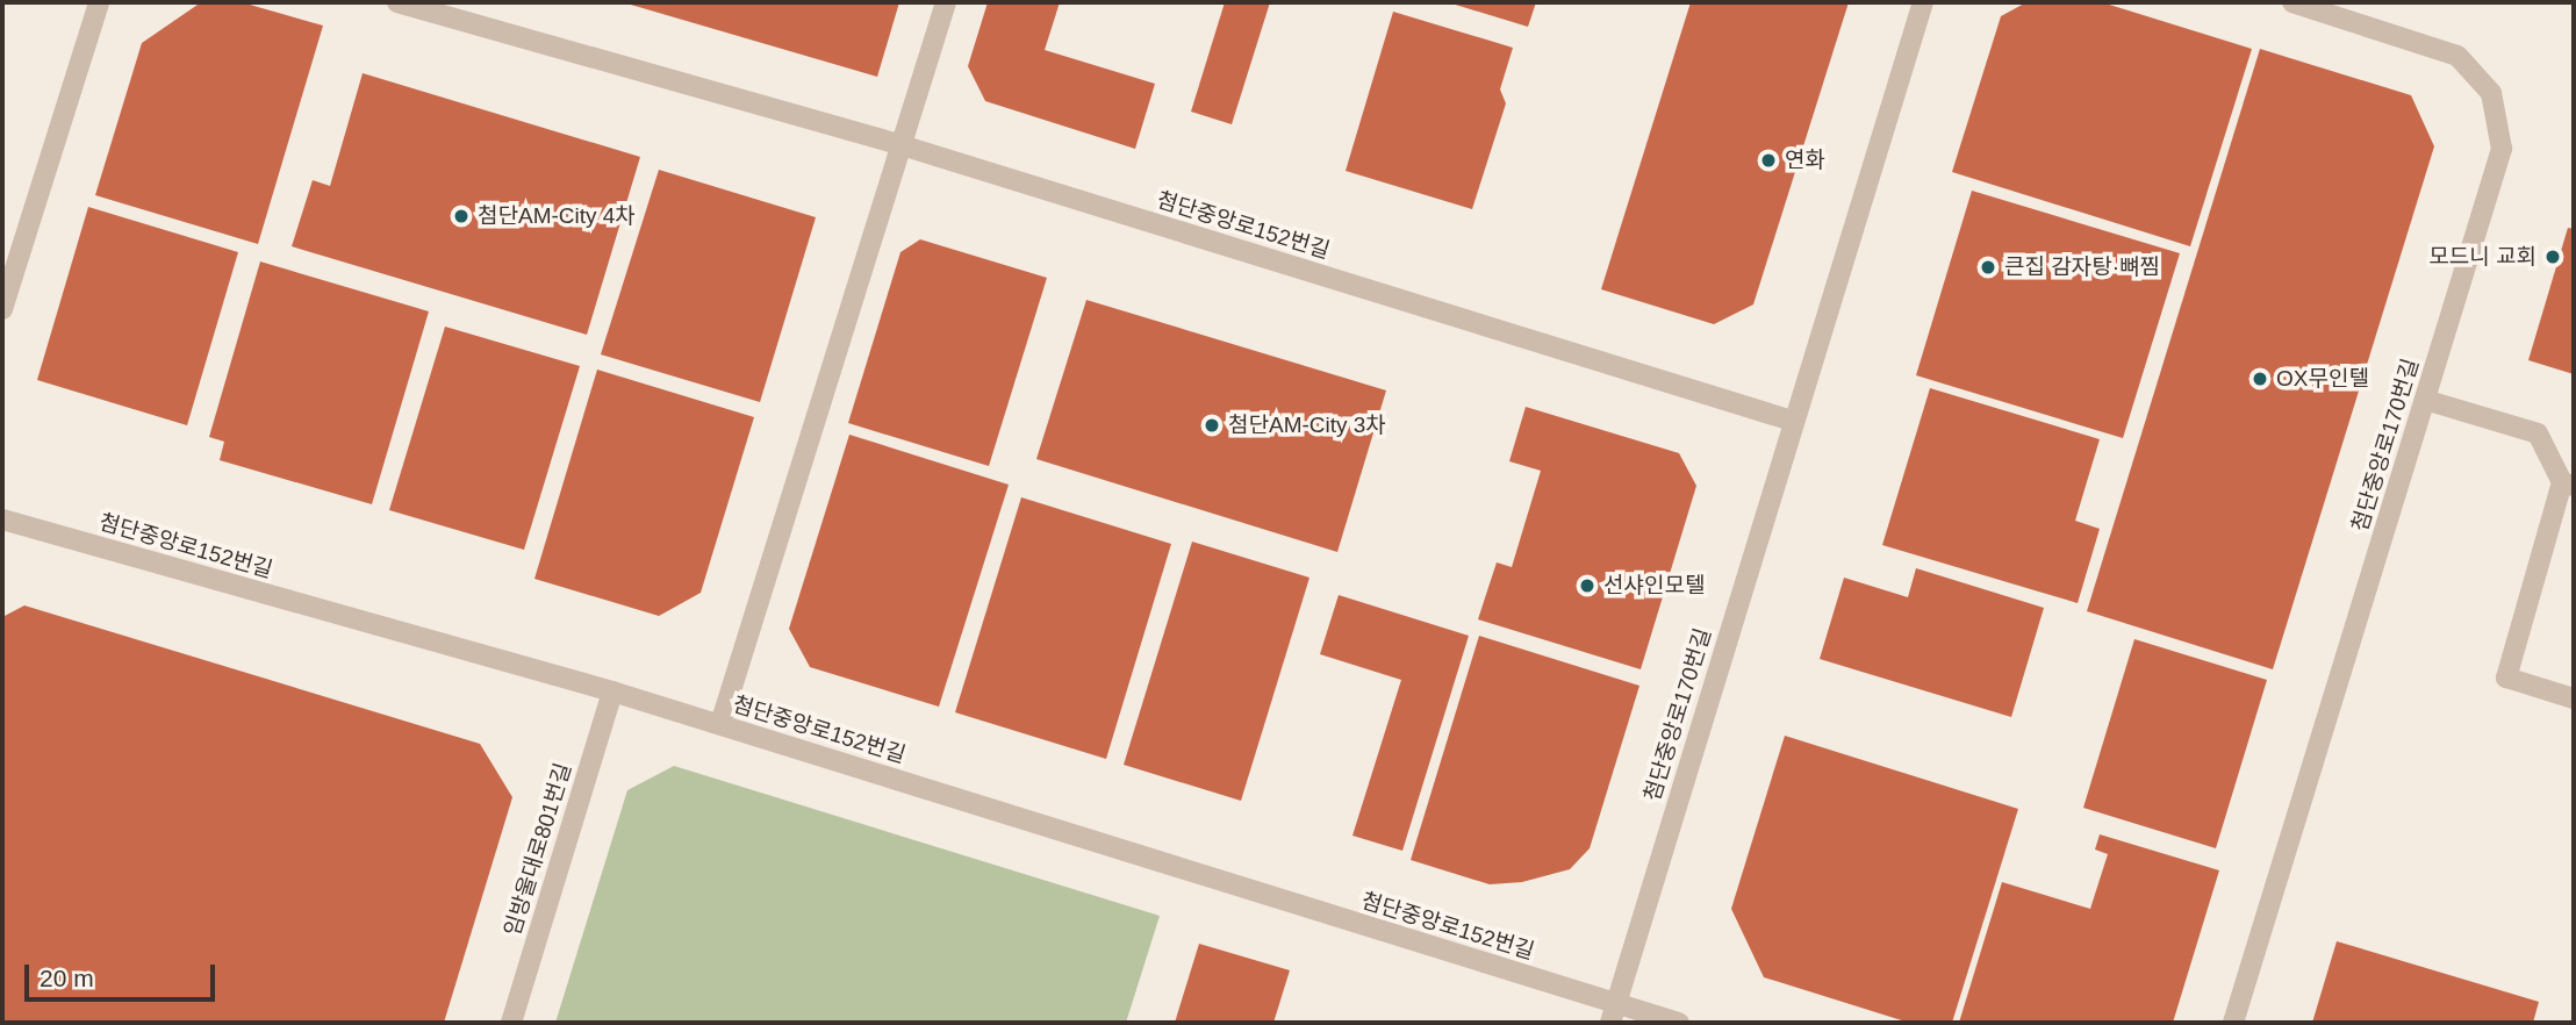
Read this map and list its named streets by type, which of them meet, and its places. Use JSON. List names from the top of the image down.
{
  "streets": {
    "street": ["첨단중앙로152번길", "첨단중앙로170번길", "임방울대로801번길"]
  },
  "crossings": [
    ["첨단중앙로152번길", "첨단중앙로170번길"],
    ["첨단중앙로152번길", "임방울대로801번길"]
  ],
  "places": [
    "연화",
    "첨단AM-City 4차",
    "모드니 교회",
    "큰집 감자탕·뼈찜",
    "OX무인텔",
    "첨단AM-City 3차",
    "선샤인모텔"
  ],
  "scale_bar": "20 m"
}
